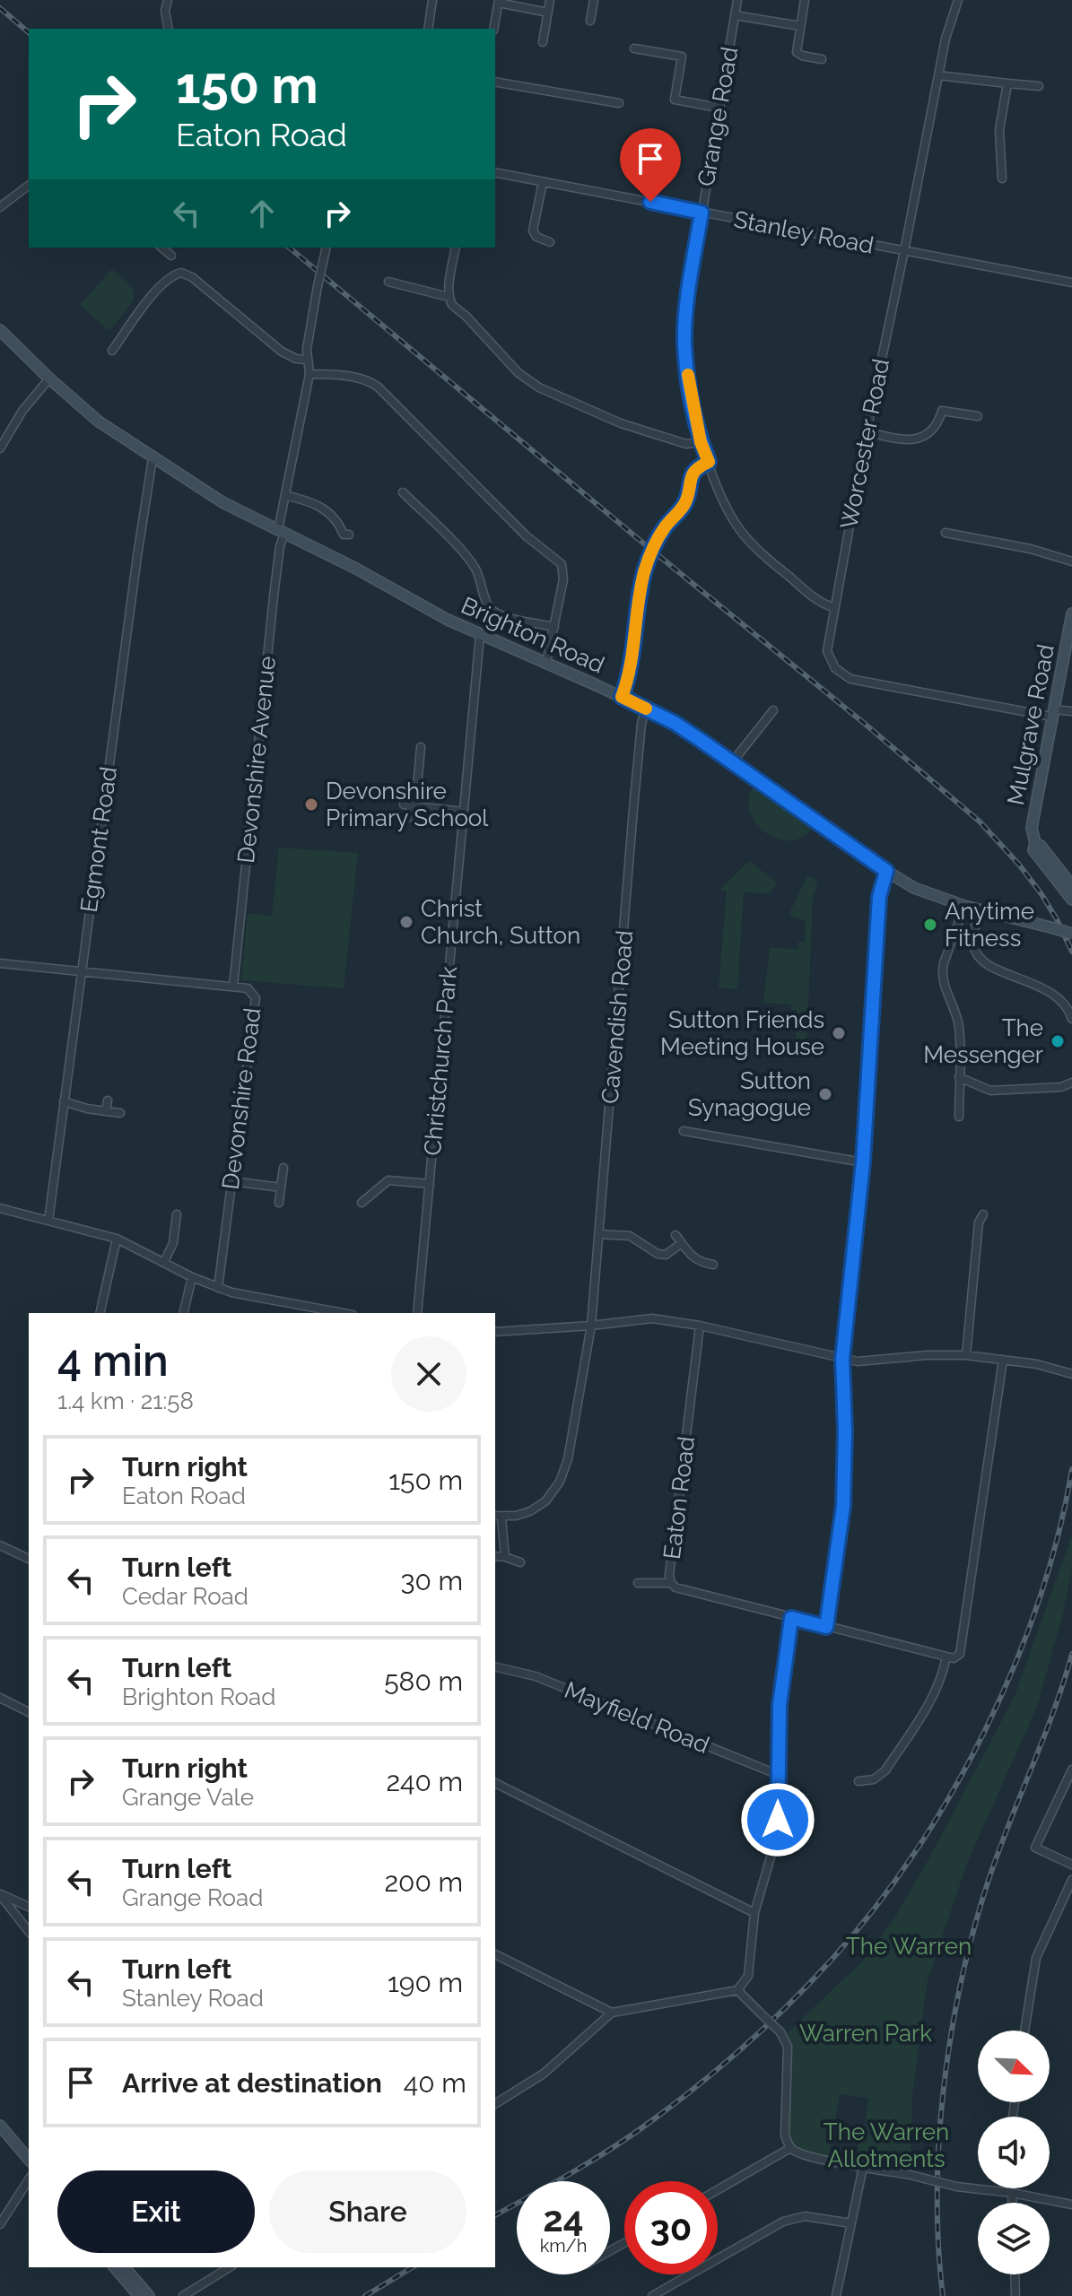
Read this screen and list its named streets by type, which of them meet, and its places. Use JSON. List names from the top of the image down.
{
  "streets": {
    "main road": ["Brighton Road", "Mulgrave Road"],
    "street": [
      "Grange Road",
      "Stanley Road",
      "Worcester Road",
      "Devonshire Avenue",
      "Egmont Road",
      "Cavendish Road",
      "Christchurch Park",
      "Devonshire Road",
      "Eaton Road",
      "Mayfield Road"
    ]
  },
  "crossings": [
    ["Grange Road", "Stanley Road"],
    ["Grange Road", "Worcester Road"],
    ["Stanley Road", "Worcester Road"],
    ["Worcester Road", "Mulgrave Road"],
    ["Brighton Road", "Devonshire Avenue"],
    ["Brighton Road", "Egmont Road"],
    ["Brighton Road", "Cavendish Road"],
    ["Brighton Road", "Christchurch Park"],
    ["Devonshire Avenue", "Devonshire Road"],
    ["Egmont Road", "Devonshire Road"]
  ],
  "parks": ["The Warren", "Warren Park", "The Warren Allotments"],
  "places": [
    "Devonshire Primary School",
    "Christ Church, Sutton",
    "Anytime Fitness",
    "Sutton Friends Meeting House",
    "The Messenger",
    "Sutton Synagogue"
  ],
  "north": "bottom right",
  "page": {
    "turn": ["150 m", "Eaton Road"],
    "heading": ["4 min", "1.4 km · 21:58"],
    "list": [
      {
        "name": "Turn right",
        "note": "Eaton Road",
        "value": "150 m"
      },
      {
        "name": "Turn left",
        "note": "Cedar Road",
        "value": "30 m"
      },
      {
        "name": "Turn left",
        "note": "Brighton Road",
        "value": "580 m"
      },
      {
        "name": "Turn right",
        "note": "Grange Vale",
        "value": "240 m"
      },
      {
        "name": "Turn left",
        "note": "Grange Road",
        "value": "200 m"
      },
      {
        "name": "Turn left",
        "note": "Stanley Road",
        "value": "190 m"
      },
      {
        "name": "Arrive at destination",
        "value": "40 m"
      }
    ],
    "buttons": ["Exit", "Share"],
    "speed": "24 km/h",
    "limit": "30"
  }
}
